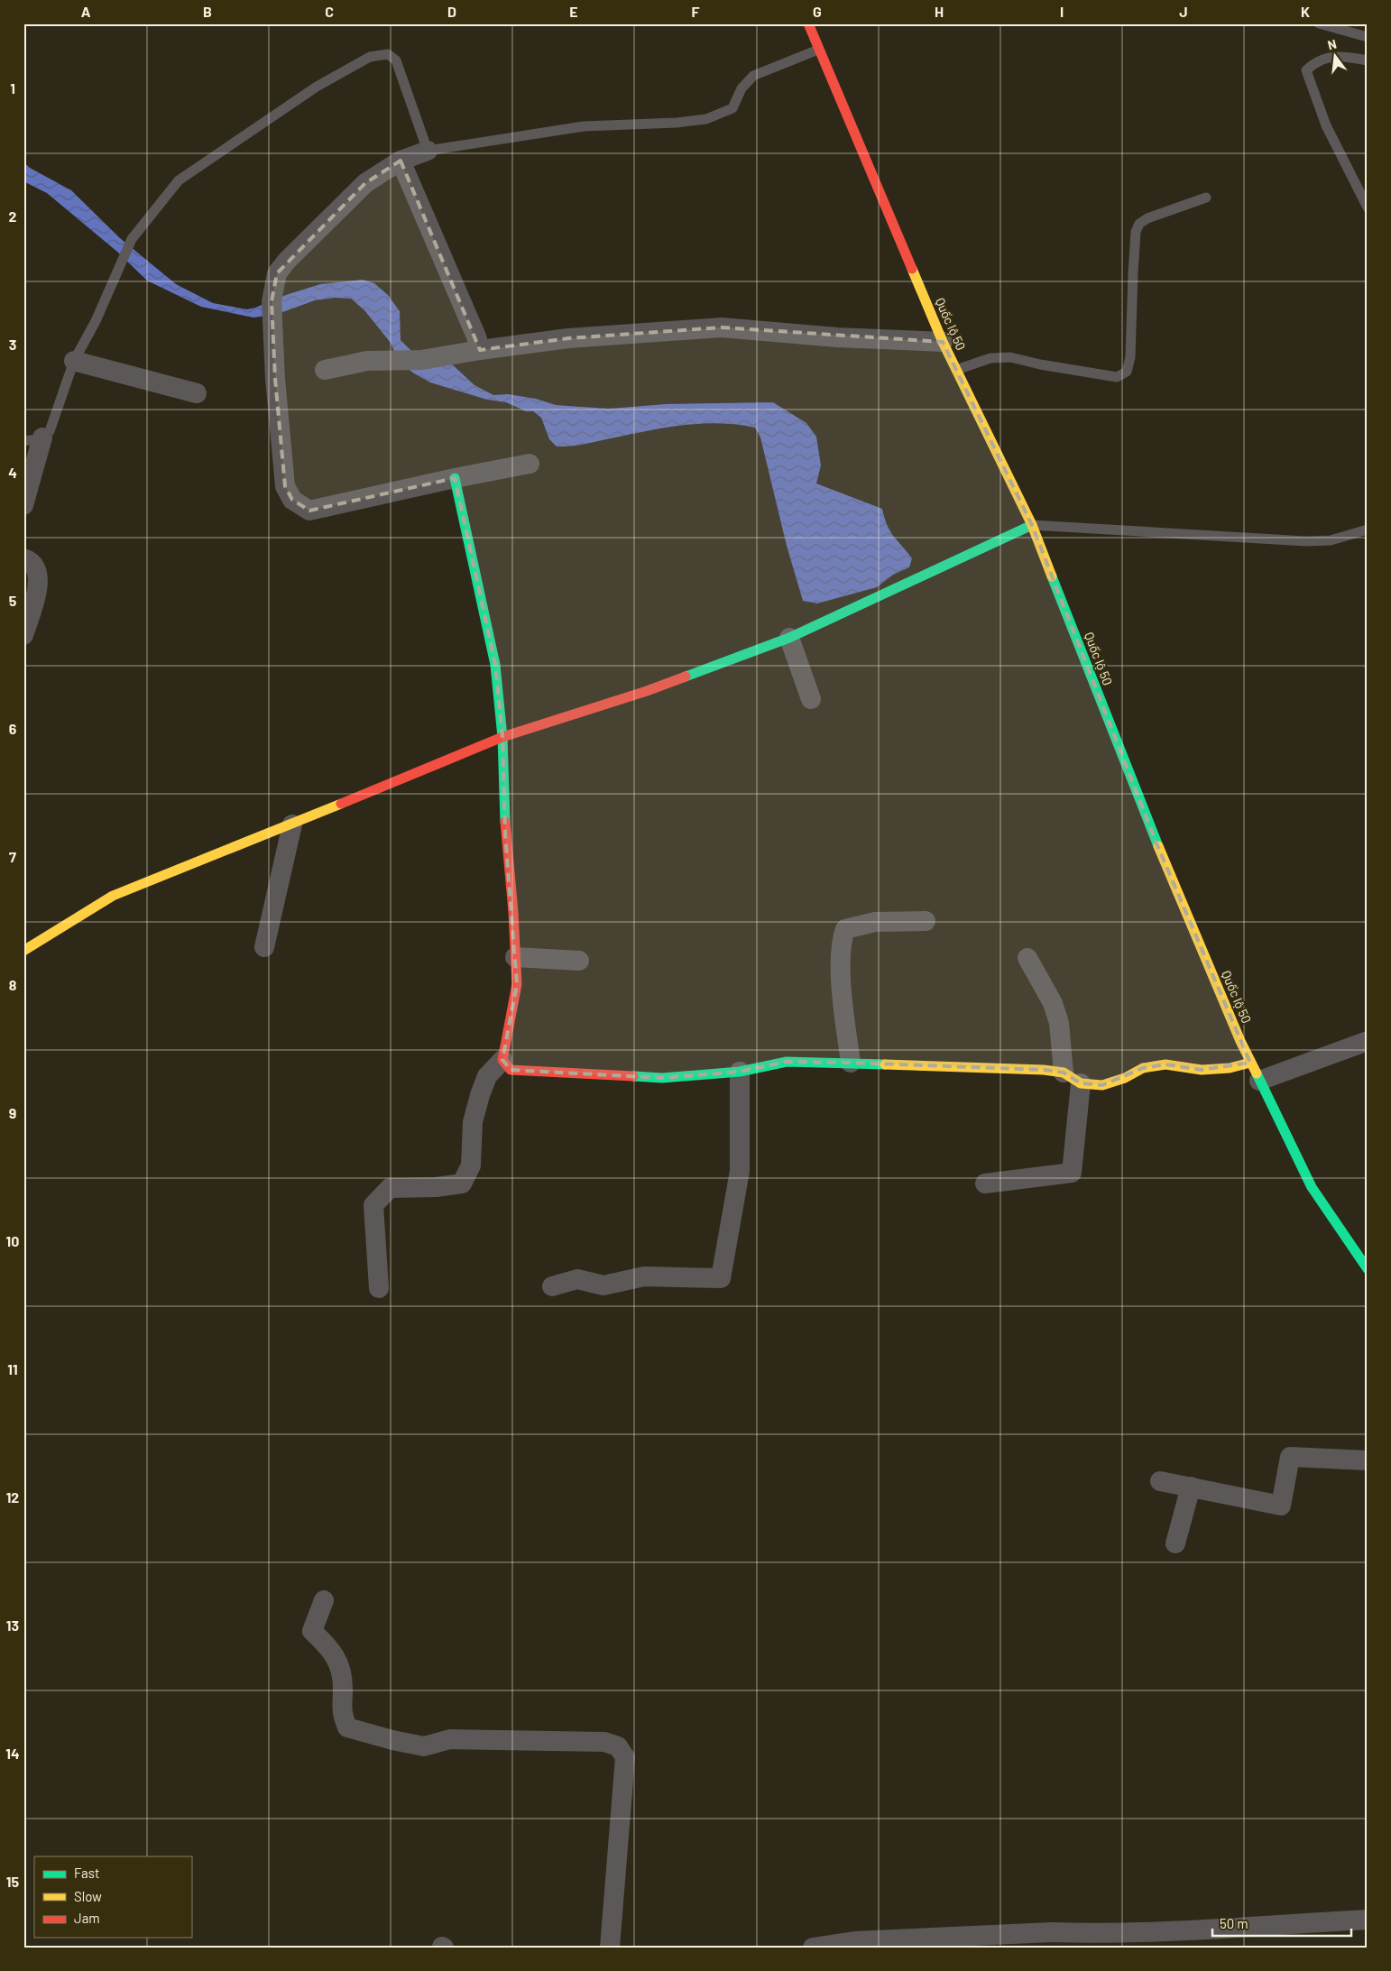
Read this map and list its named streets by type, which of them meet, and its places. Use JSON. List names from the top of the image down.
{
  "streets": {
    "main road": ["Quốc lộ 50"]
  },
  "legend": ["Fast", "Slow", "Jam"],
  "scale_bar": "50 m",
  "north": "top",
  "grid": {
    "columns": [
      "A",
      "B",
      "C",
      "D",
      "E",
      "F",
      "G",
      "H",
      "I",
      "J",
      "K"
    ],
    "rows": [
      "1",
      "2",
      "3",
      "4",
      "5",
      "6",
      "7",
      "8",
      "9",
      "10",
      "11",
      "12",
      "13",
      "14",
      "15"
    ]
  }
}
